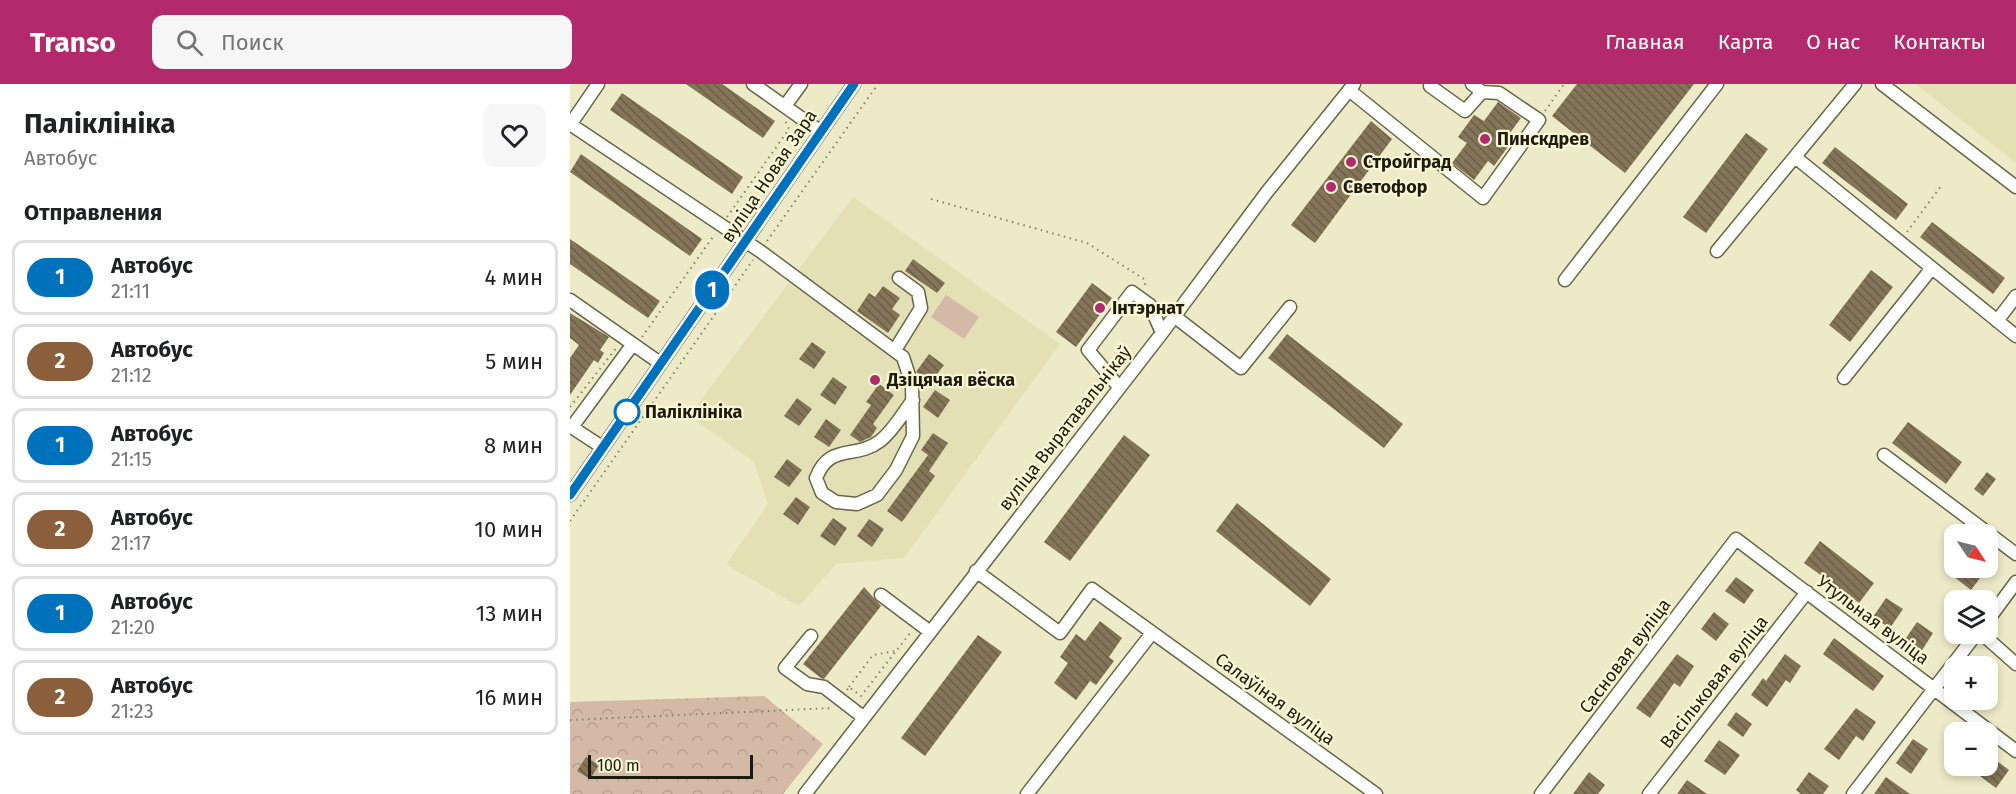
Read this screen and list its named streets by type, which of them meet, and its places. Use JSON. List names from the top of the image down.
{
  "streets": {
    "street": [
      "вуліца Новая Зара",
      "вуліца Выратавальнікаў",
      "Утульная вуліца",
      "Сасновая вуліца",
      "Васільковая вуліца",
      "Салаўіная вуліца"
    ]
  },
  "crossings": [
    ["вуліца Выратавальнікаў", "Салаўіная вуліца"],
    ["Утульная вуліца", "Сасновая вуліца"],
    ["Утульная вуліца", "Васільковая вуліца"]
  ],
  "places": [
    "Пинскдрев",
    "Стройград",
    "Светофор",
    "Інтэрнат",
    "Дзіцячая вёска",
    "Паліклініка"
  ],
  "lines": ["bus line 1"],
  "scale_bar": "100 m",
  "north": "bottom right",
  "page": {
    "header": "Transo",
    "search": "Поиск",
    "nav": [
      "Главная",
      "Карта",
      "О нас",
      "Контакты"
    ],
    "heading": [
      ["Паліклініка", "Автобус"],
      "Отправления"
    ],
    "on_map": "1",
    "list": [
      {
        "mark": "1",
        "name": "Автобус",
        "note": "21:11",
        "value": "4 мин"
      },
      {
        "mark": "2",
        "name": "Автобус",
        "note": "21:12",
        "value": "5 мин"
      },
      {
        "mark": "1",
        "name": "Автобус",
        "note": "21:15",
        "value": "8 мин"
      },
      {
        "mark": "2",
        "name": "Автобус",
        "note": "21:17",
        "value": "10 мин"
      },
      {
        "mark": "1",
        "name": "Автобус",
        "note": "21:20",
        "value": "13 мин"
      },
      {
        "mark": "2",
        "name": "Автобус",
        "note": "21:23",
        "value": "16 мин"
      }
    ],
    "map_buttons": ["+", "−"],
    "scale": "100 m"
  }
}
